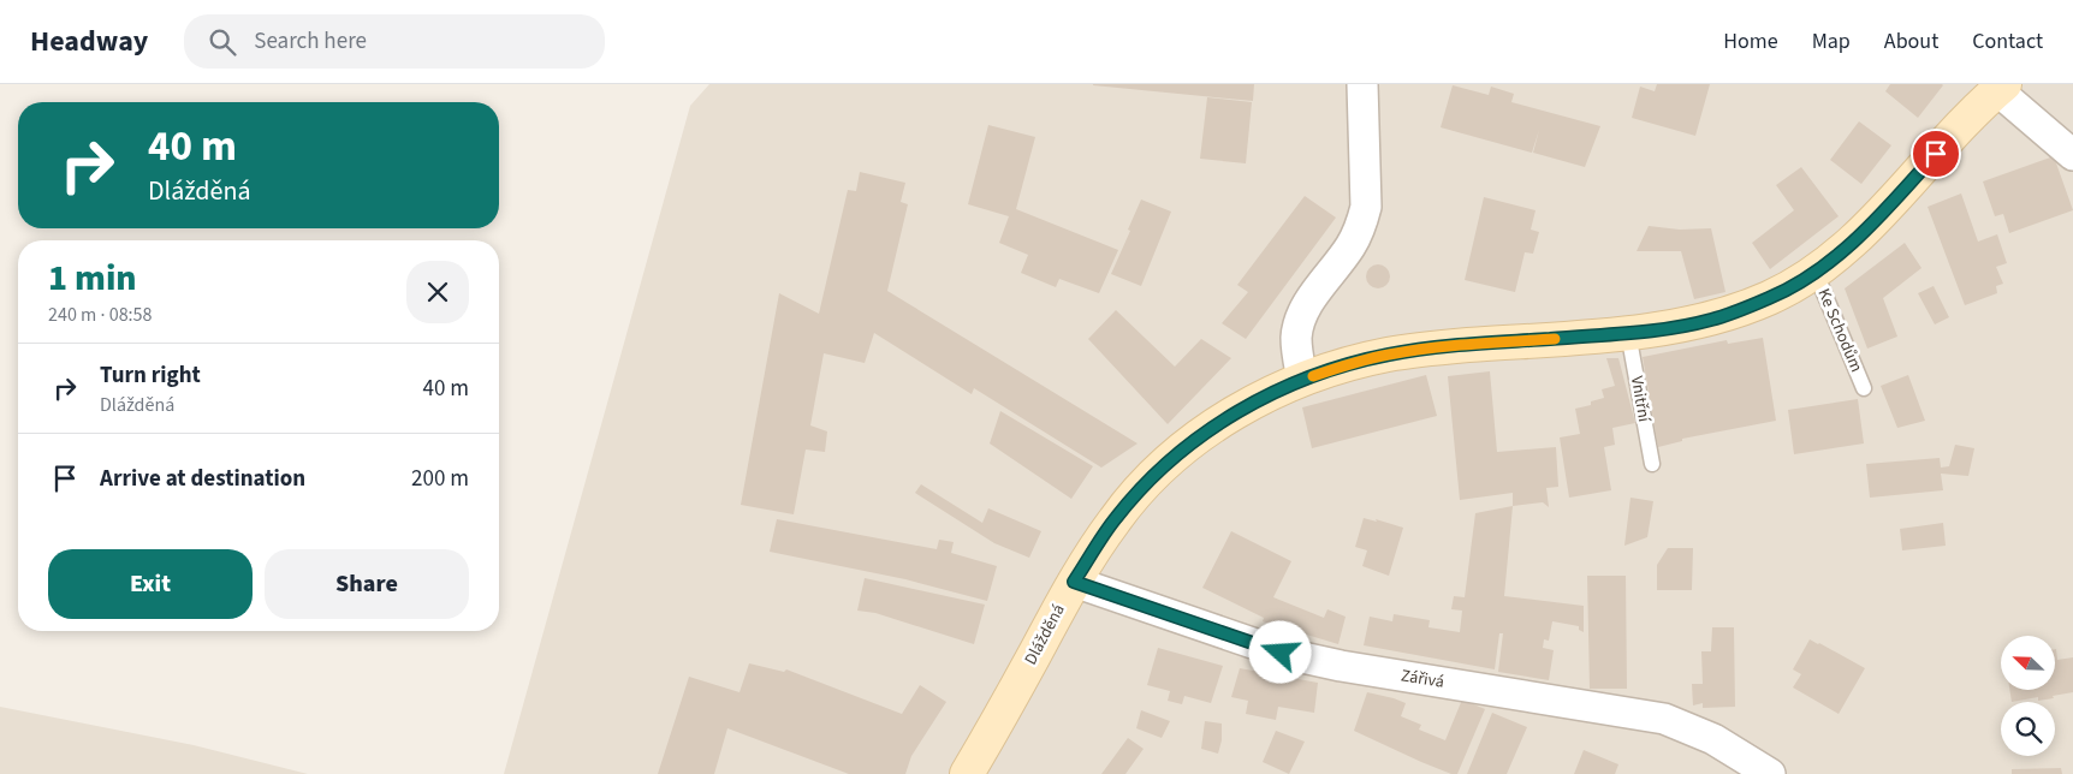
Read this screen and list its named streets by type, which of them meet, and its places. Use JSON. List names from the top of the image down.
{
  "streets": {
    "street": ["Dlážděná", "Zářivá"],
    "lane": ["Ke Schodům", "Vnitřní"]
  },
  "crossings": [
    ["Ke Schodům", "Dlážděná"],
    ["Vnitřní", "Dlážděná"],
    ["Dlážděná", "Zářivá"]
  ],
  "north": "top left",
  "page": {
    "header": "Headway",
    "search": "Search here",
    "nav": [
      "Home",
      "Map",
      "About",
      "Contact"
    ],
    "turn": ["40 m", "Dlážděná"],
    "heading": ["1 min", "240 m · 08:58"],
    "list": [
      {
        "name": "Turn right",
        "note": "Dlážděná",
        "value": "40 m"
      },
      {
        "name": "Arrive at destination",
        "value": "200 m"
      }
    ],
    "buttons": ["Exit", "Share"]
  }
}
